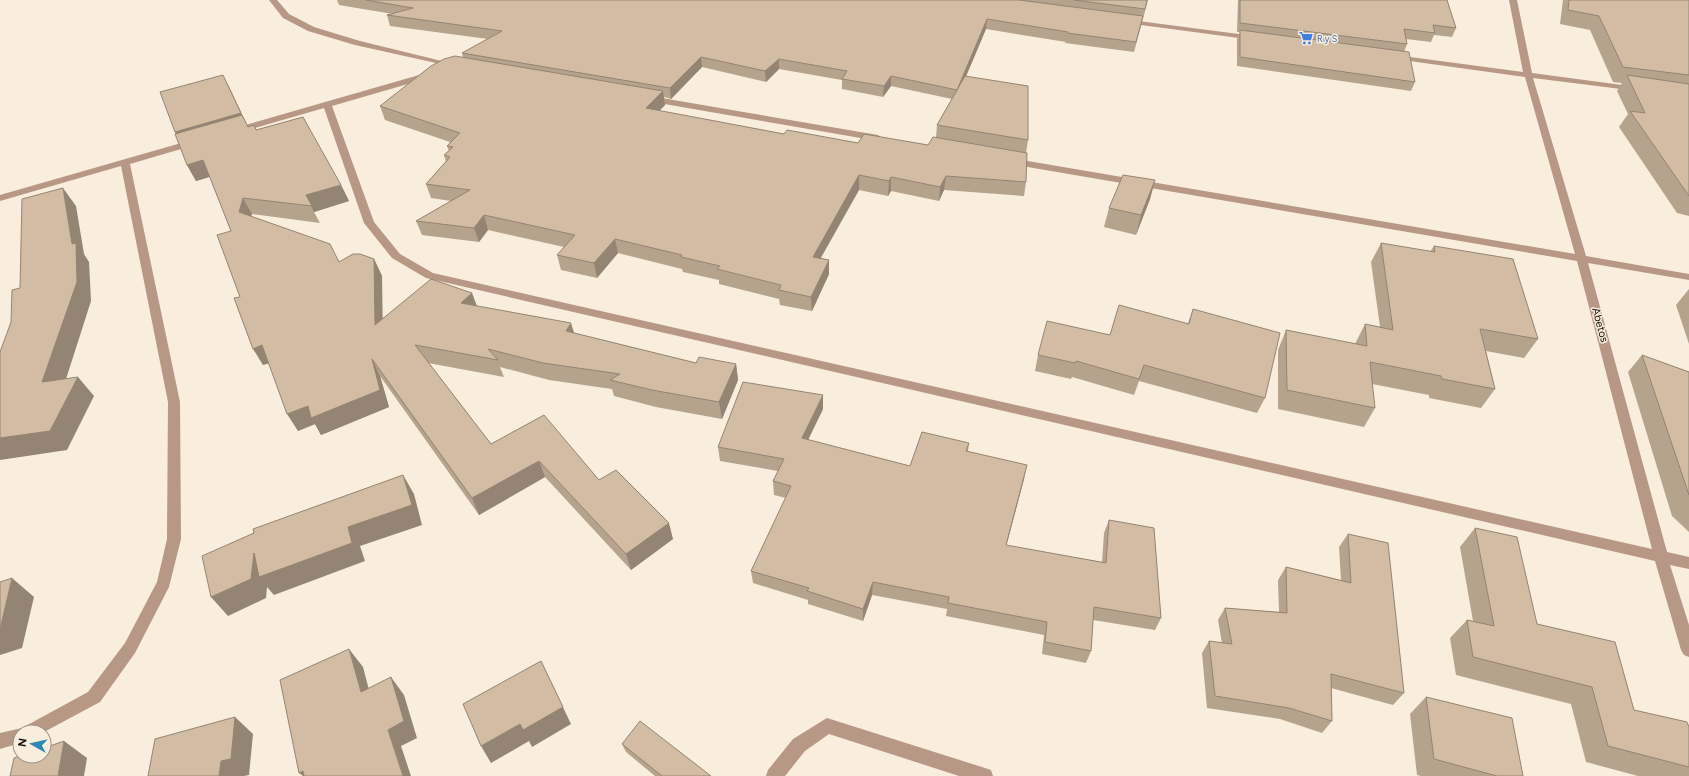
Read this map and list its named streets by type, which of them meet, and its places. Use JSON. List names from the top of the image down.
{
  "streets": {
    "street": ["Abetos"]
  },
  "places": {
    "supermarket": ["R y S"]
  },
  "north": "left"
}
